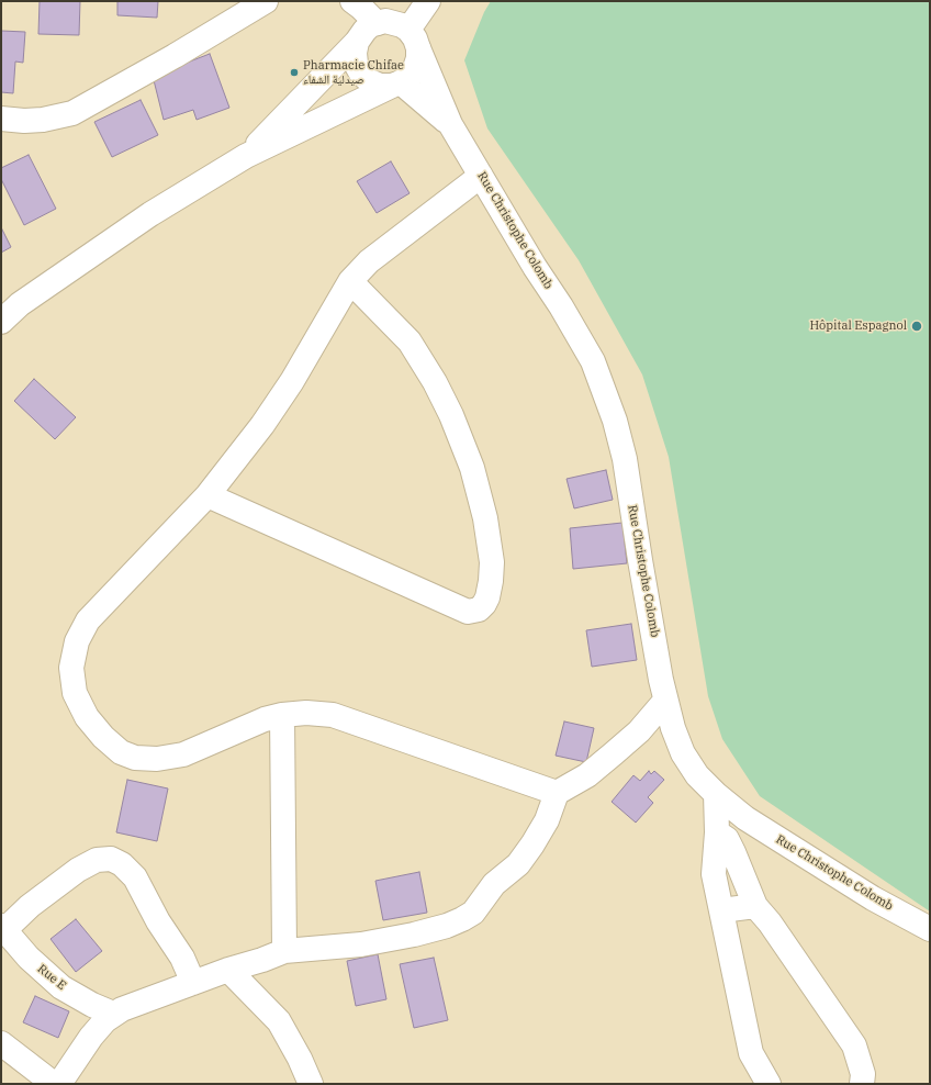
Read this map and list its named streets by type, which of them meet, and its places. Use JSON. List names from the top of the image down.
{
  "streets": {
    "street": ["Rue Christophe Colomb", "Rue E"]
  },
  "places": ["Pharmacie Chifae صيدلية الشفاء", "Hôpital Espagnol"]
}
